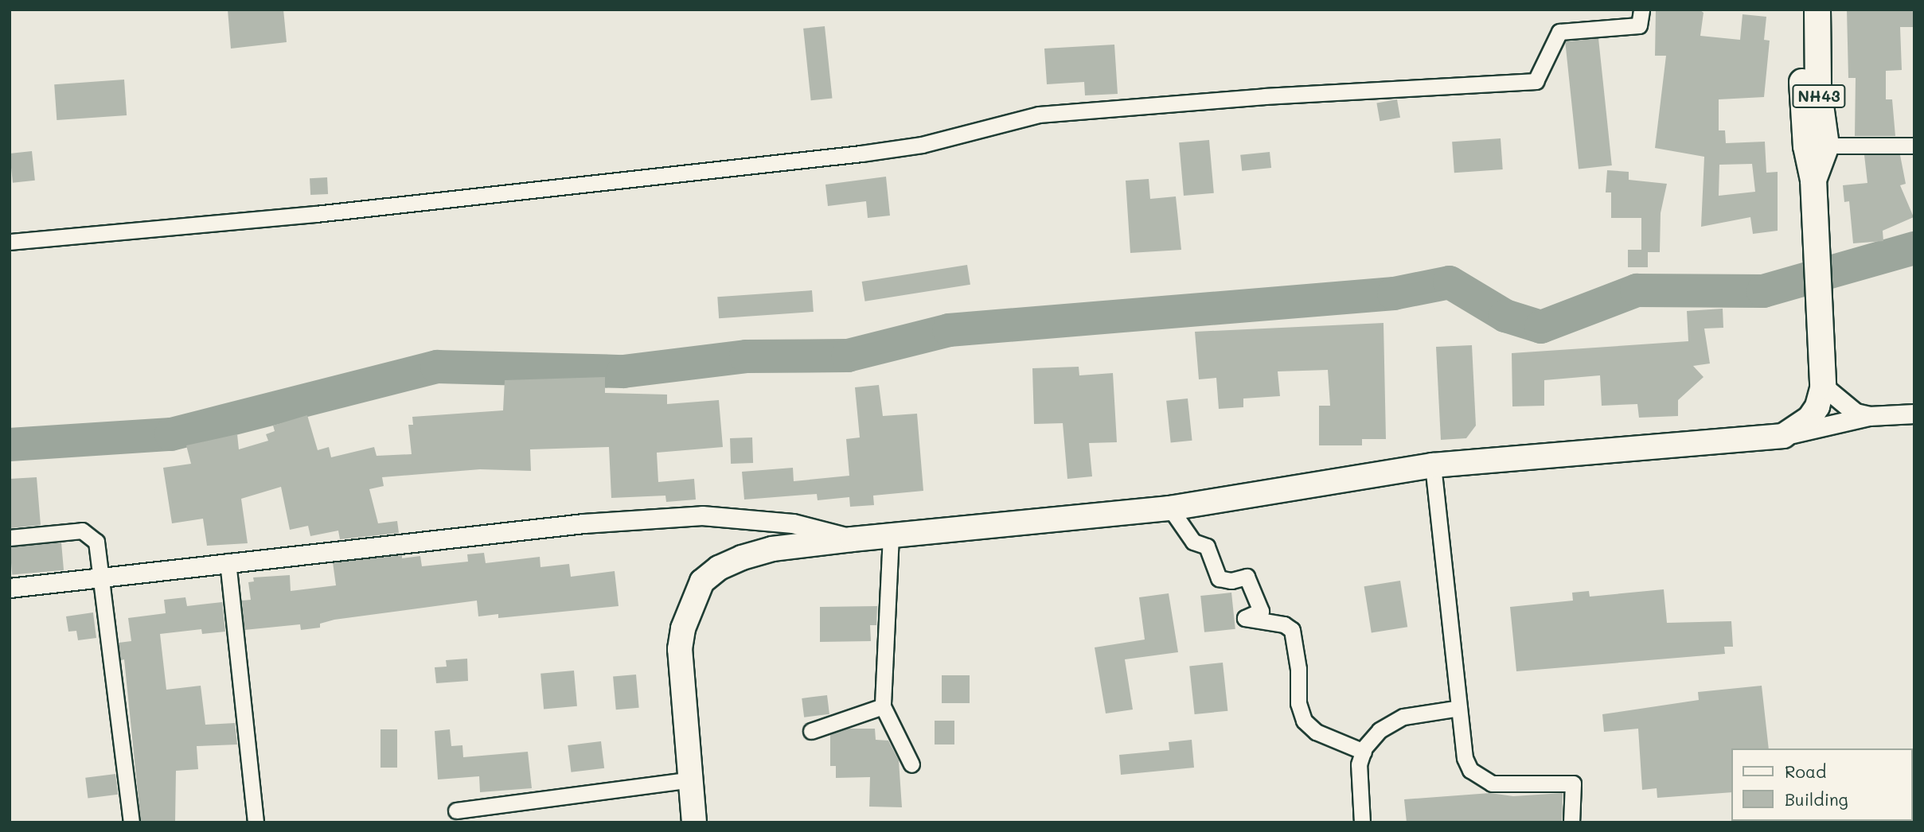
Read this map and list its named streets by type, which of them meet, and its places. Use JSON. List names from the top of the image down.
{
  "streets": {
    "highway": ["NH43"]
  },
  "legend": ["Road", "Building"]
}
